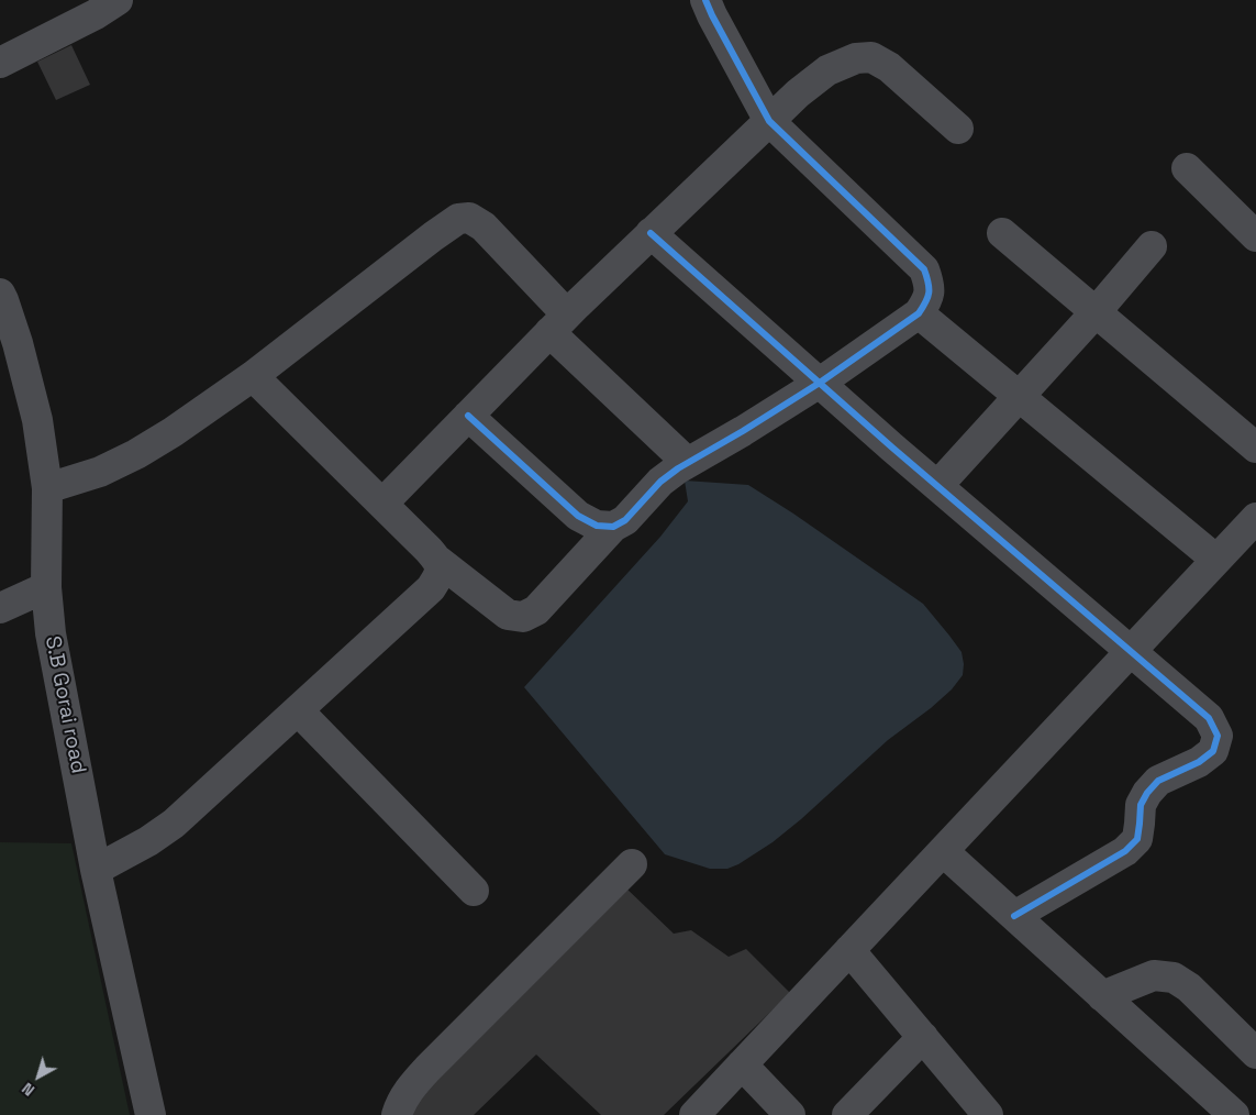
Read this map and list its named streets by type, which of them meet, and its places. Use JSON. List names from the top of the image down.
{
  "streets": {
    "street": ["S.B Gorai road"]
  },
  "north": "bottom left"
}
